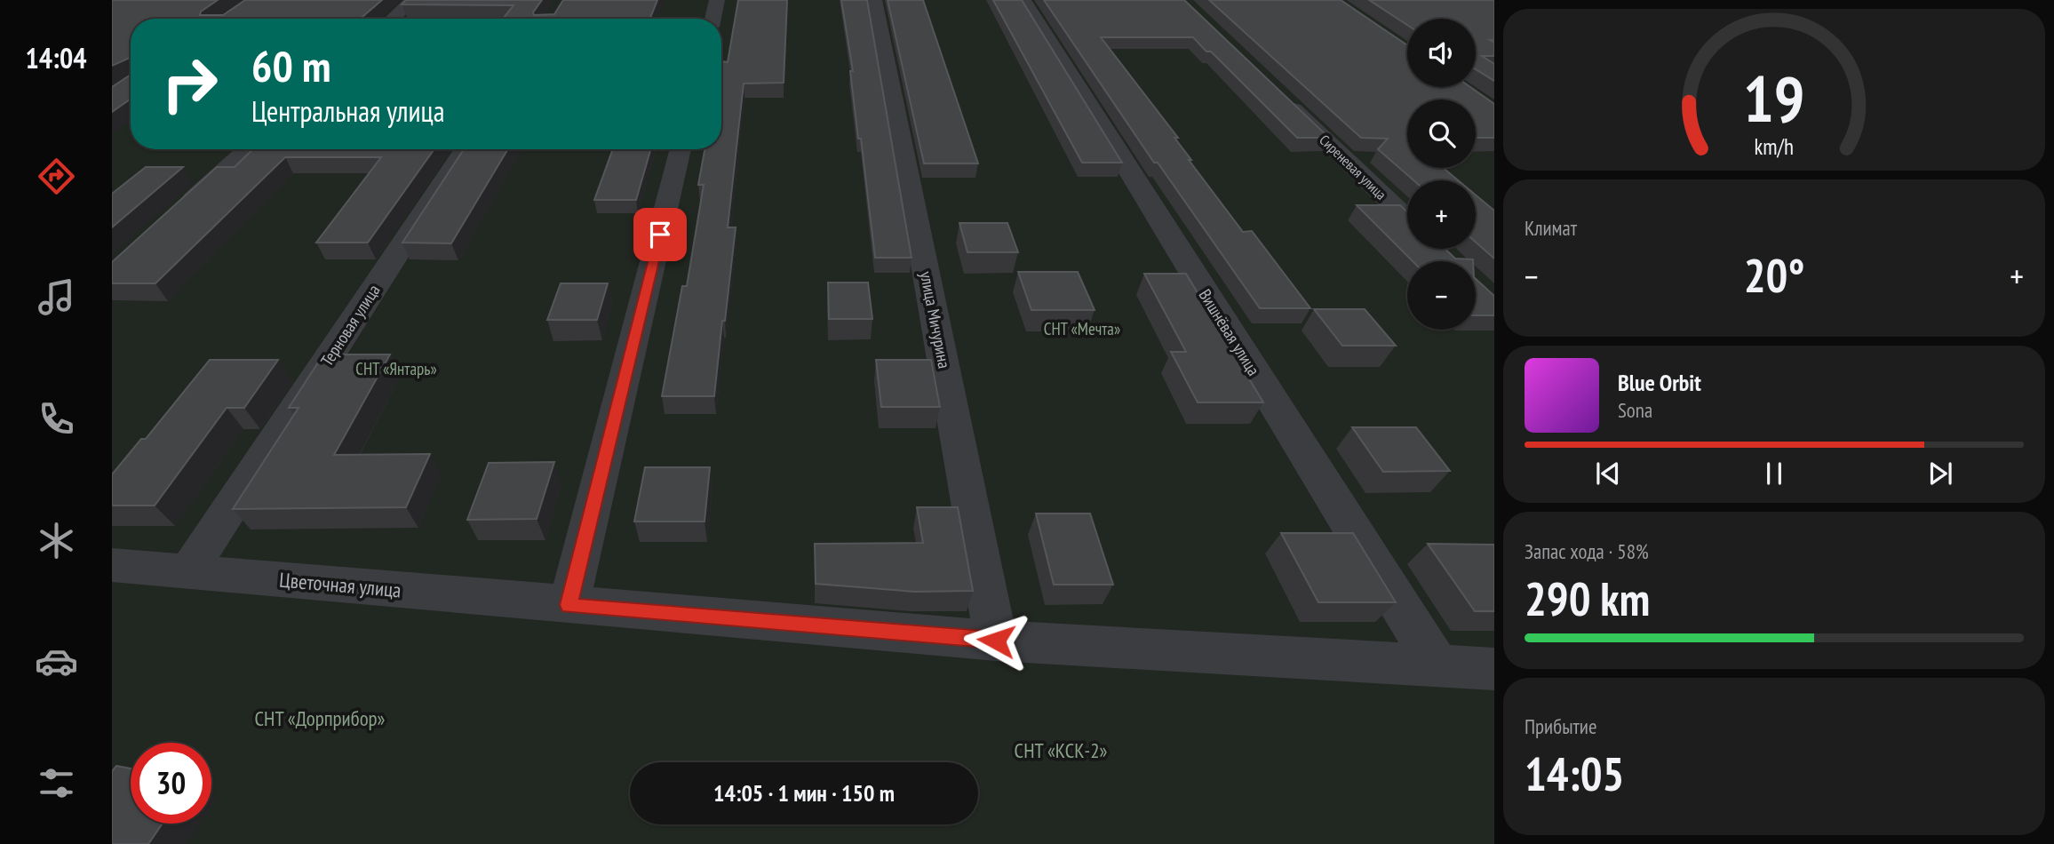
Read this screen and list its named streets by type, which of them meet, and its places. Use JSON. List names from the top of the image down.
{
  "streets": {
    "street": [
      "Сиреневая улица",
      "улица Мичурина",
      "Терновая улица",
      "Вишнёвая улица",
      "Цветочная улица"
    ]
  },
  "crossings": [
    ["улица Мичурина", "Цветочная улица"],
    ["Терновая улица", "Цветочная улица"],
    ["Вишнёвая улица", "Цветочная улица"]
  ],
  "parks": [
    "СНТ «Мечта»",
    "СНТ «Янтарь»",
    "СНТ «Дорприбор»",
    "СНТ «КСК-2»"
  ],
  "page": {
    "tabs": "14:04",
    "map_buttons": ["+", "−"],
    "turn": ["60 m", "Центральная улица"],
    "tile": [
      "Климат",
      ["Запас хода · 58%", "290 km"],
      ["Прибытие", "14:05"]
    ],
    "heat": ["−", "20°", "+"],
    "song": ["Blue Orbit", "Sona"],
    "limit": "30",
    "trip": "14:05 · 1 мин · 150 m",
    "gauge": ["19", "km/h"]
  }
}
